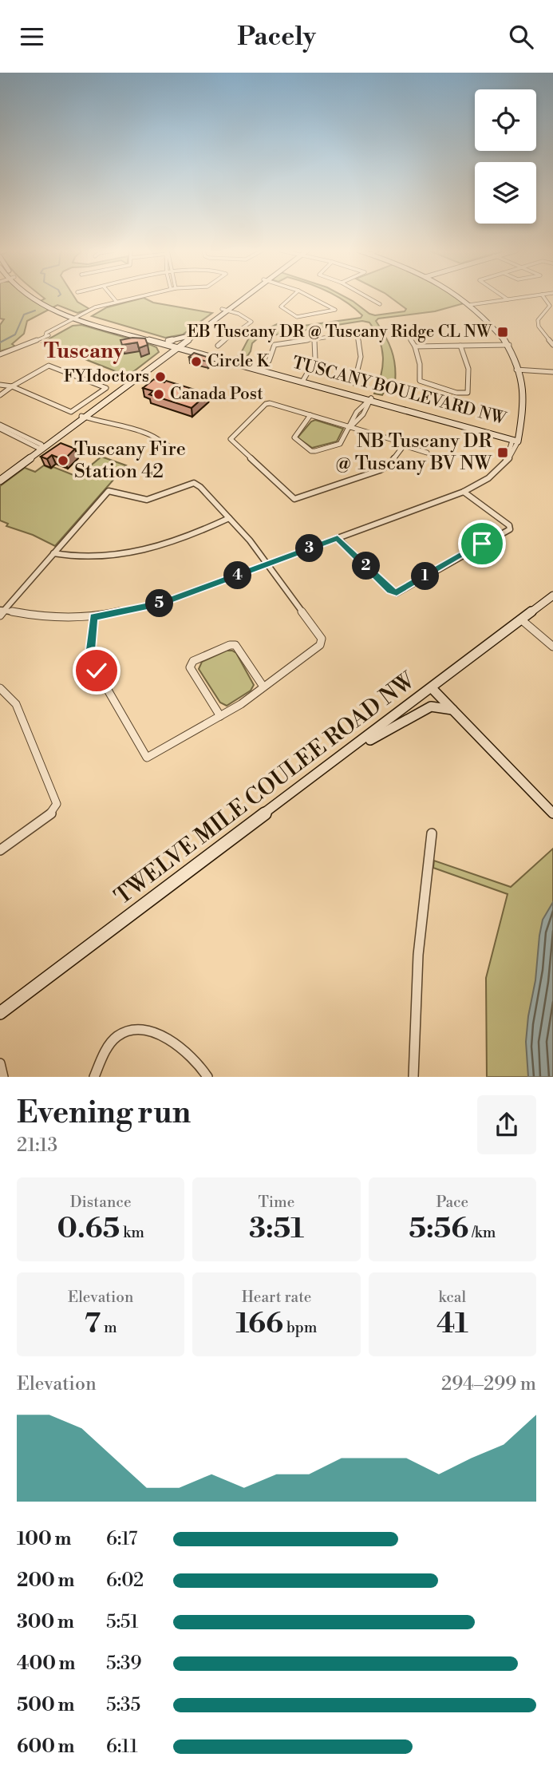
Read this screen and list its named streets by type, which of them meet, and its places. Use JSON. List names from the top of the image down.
{
  "streets": {
    "street": ["TUSCANY BOULEVARD NW", "TWELVE MILE COULEE ROAD NW"]
  },
  "districts": ["Tuscany"],
  "places": {
    "transit": ["EB Tuscany DR @ Tuscany Ridge CL NW", "NB Tuscany DR @ Tuscany BV NW"],
    "other": [
      "Circle K",
      "FYIdoctors",
      "Canada Post",
      "Tuscany Fire Station 42"
    ]
  },
  "page": {
    "header": "Pacely",
    "pins": [
      "3",
      "2",
      "4",
      "1",
      "5"
    ],
    "heading": ["Evening run", "21:13"],
    "stats": [
      ["Distance", "0.65 km"],
      ["Time", "3:51"],
      ["Pace", "5:56 /km"],
      ["Elevation", "7 m"],
      ["Heart rate", "166 bpm"],
      ["kcal", "41"]
    ],
    "chart": ["Elevation", "294–299 m"],
    "list": [
      {
        "name": "100 m",
        "note": "6:17"
      },
      {
        "name": "200 m",
        "note": "6:02"
      },
      {
        "name": "300 m",
        "note": "5:51"
      },
      {
        "name": "400 m",
        "note": "5:39"
      },
      {
        "name": "500 m",
        "note": "5:35"
      },
      {
        "name": "600 m",
        "note": "6:11"
      }
    ]
  }
}
